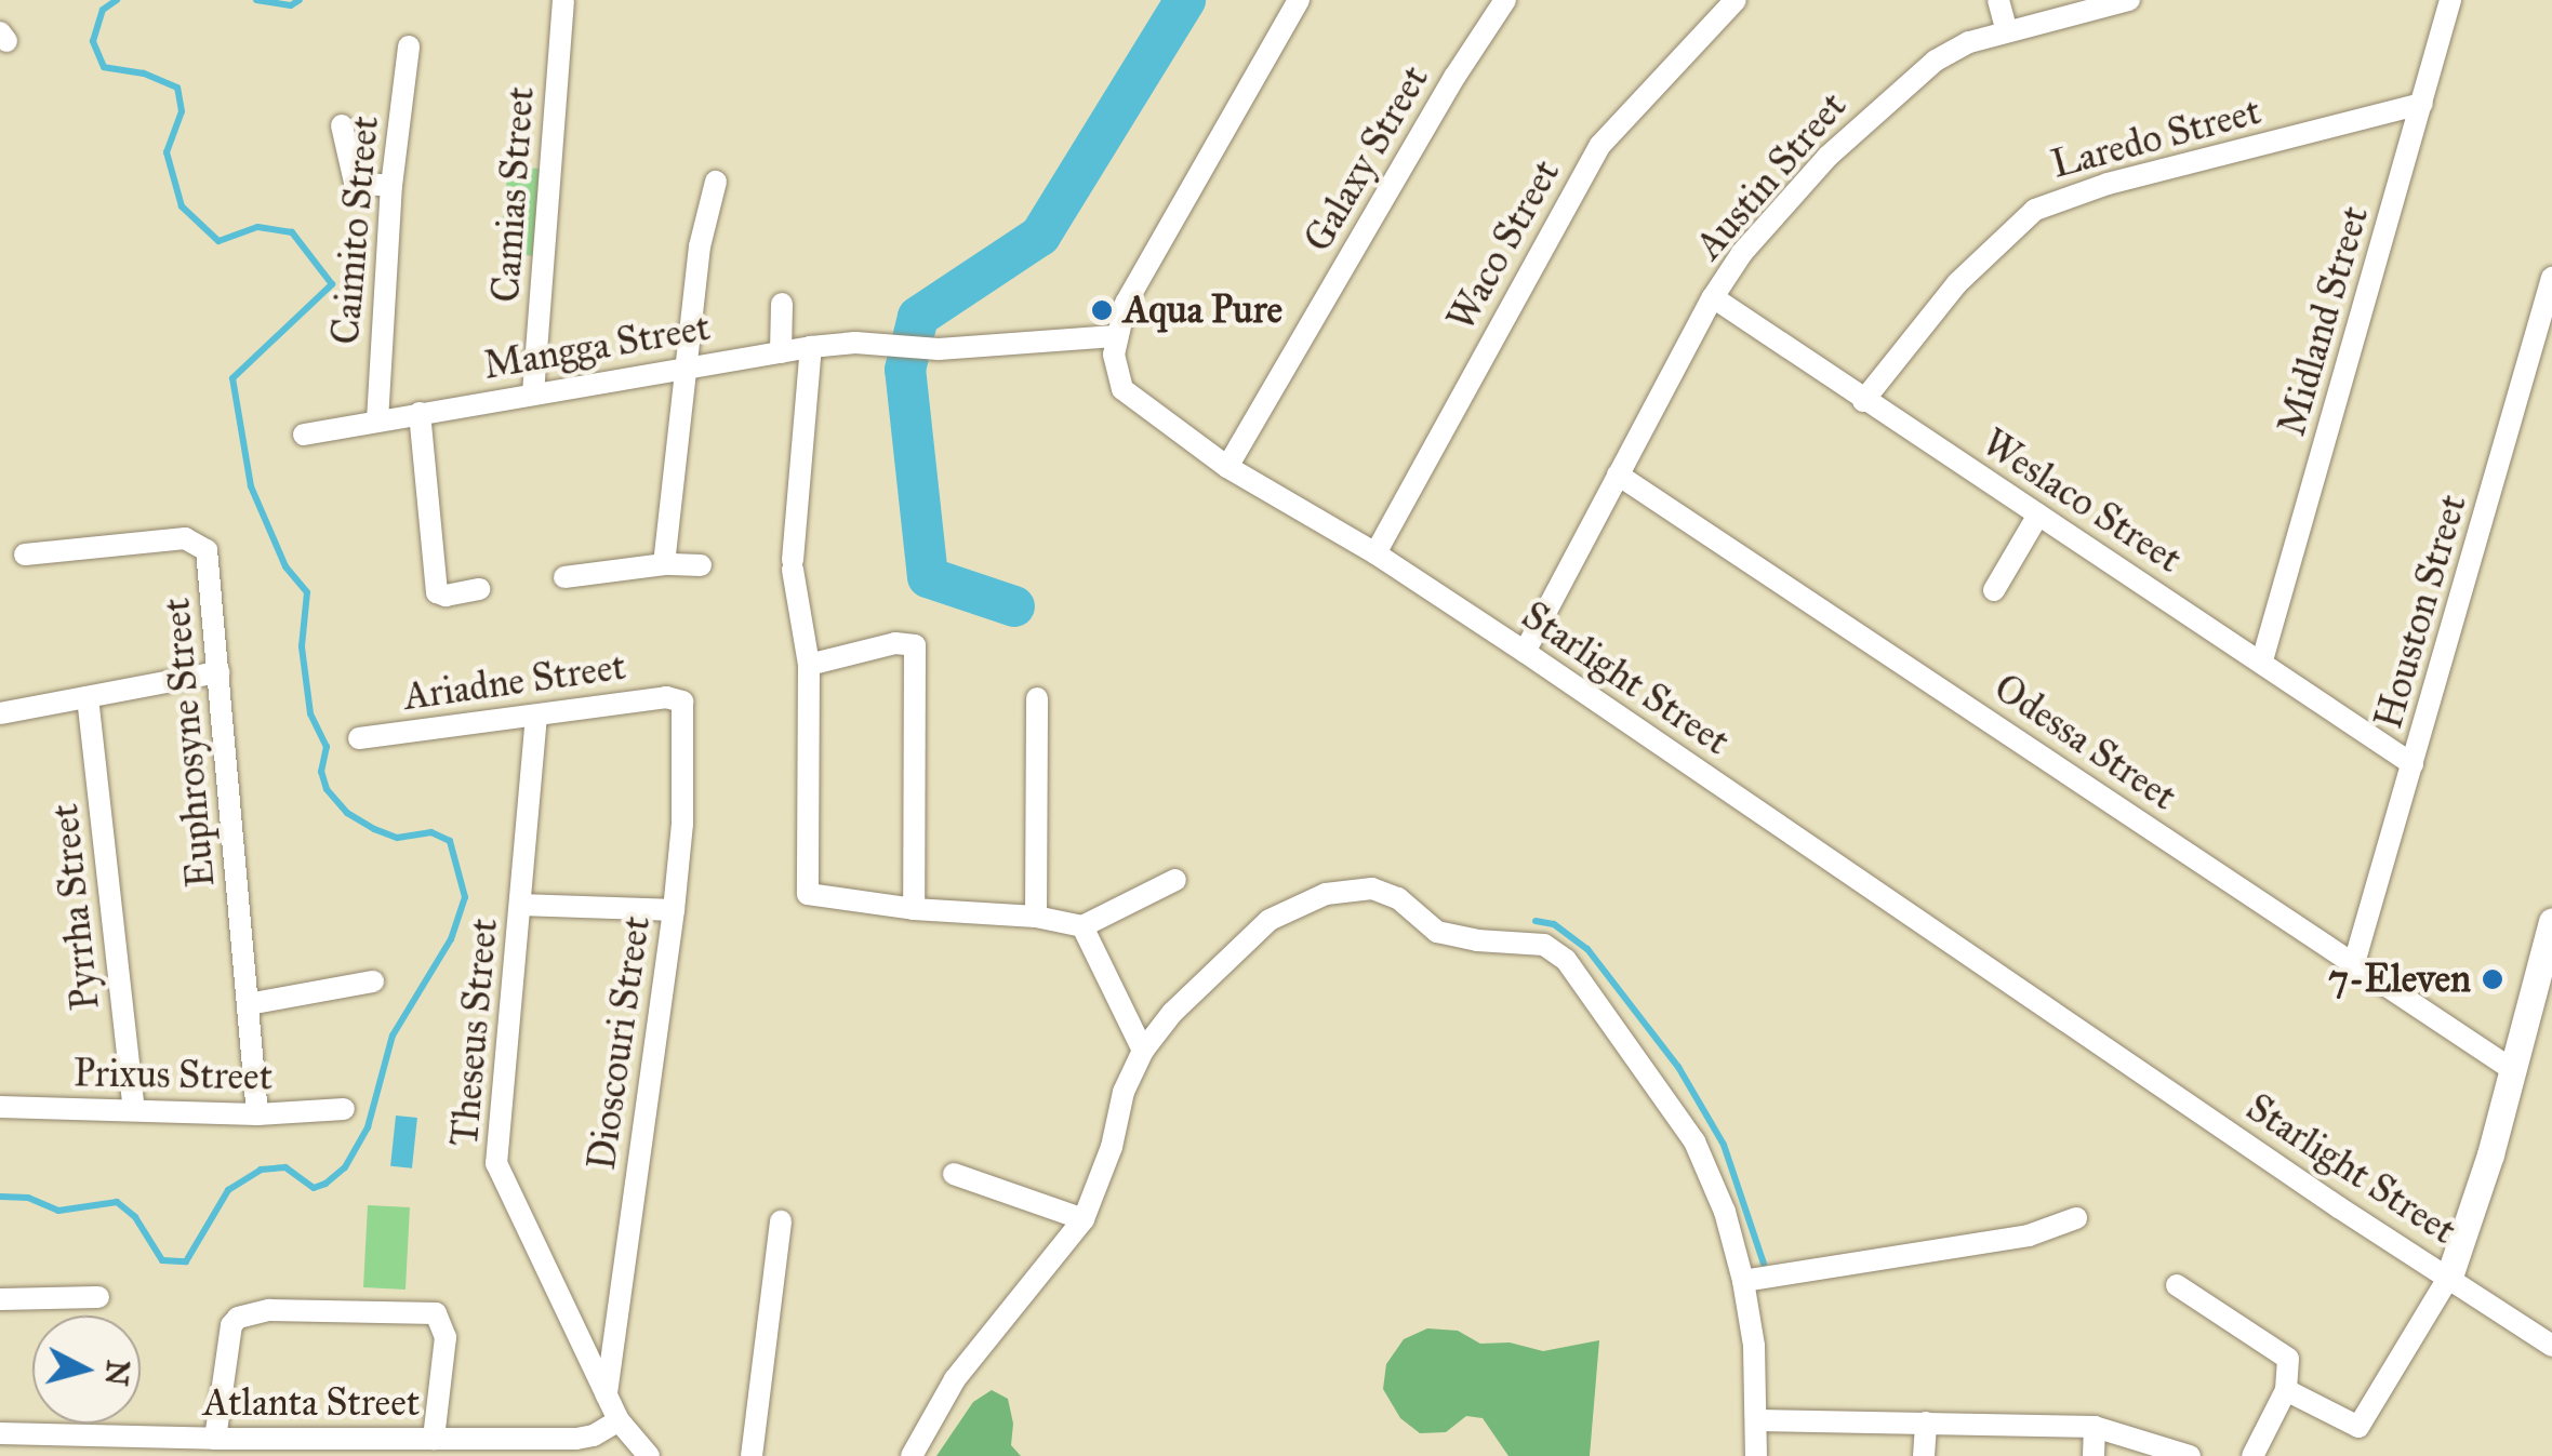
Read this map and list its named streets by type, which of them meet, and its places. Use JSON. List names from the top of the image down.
{
  "streets": {
    "street": [
      "Laredo Street",
      "Galaxy Street",
      "Austin Street",
      "Camias Street",
      "Caimito Street",
      "Waco Street",
      "Midland Street",
      "Mangga Street",
      "Weslaco Street",
      "Houston Street",
      "Starlight Street",
      "Ariadne Street",
      "Euphrosyne Street",
      "Odessa Street",
      "Pyrrha Street",
      "Theseus Street",
      "Dioscouri Street",
      "Prixus Street",
      "Atlanta Street"
    ]
  },
  "crossings": [
    ["Laredo Street", "Midland Street"],
    ["Laredo Street", "Weslaco Street"],
    ["Galaxy Street", "Starlight Street"],
    ["Austin Street", "Weslaco Street"],
    ["Austin Street", "Starlight Street"],
    ["Austin Street", "Odessa Street"],
    ["Camias Street", "Mangga Street"],
    ["Caimito Street", "Mangga Street"],
    ["Waco Street", "Starlight Street"],
    ["Midland Street", "Weslaco Street"],
    ["Mangga Street", "Starlight Street"],
    ["Weslaco Street", "Houston Street"],
    ["Houston Street", "Odessa Street"],
    ["Ariadne Street", "Theseus Street"],
    ["Ariadne Street", "Dioscouri Street"],
    ["Euphrosyne Street", "Prixus Street"],
    ["Pyrrha Street", "Prixus Street"],
    ["Theseus Street", "Dioscouri Street"],
    ["Theseus Street", "Atlanta Street"]
  ],
  "places": ["Aqua Pure", "7-Eleven"],
  "north": "right"
}
